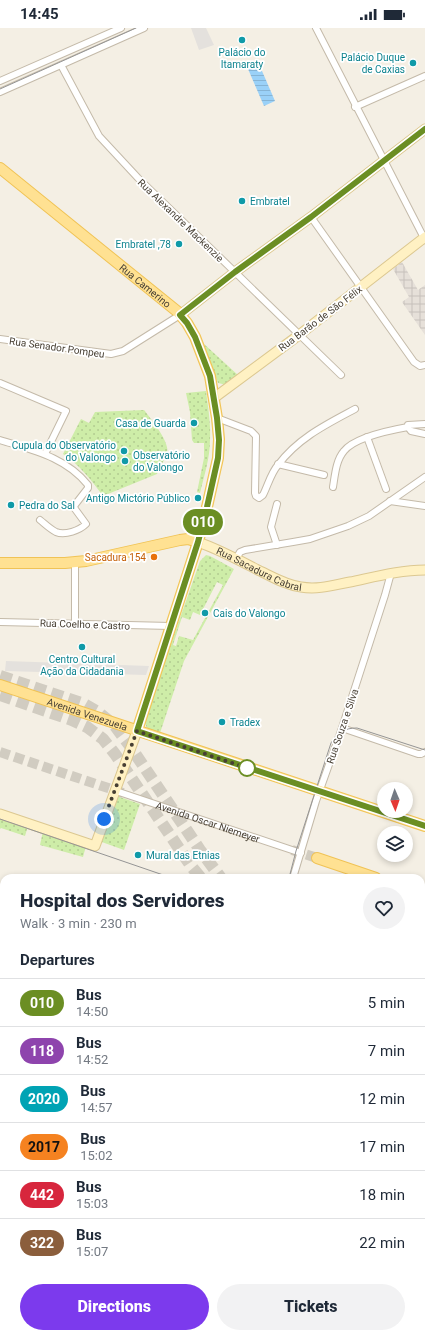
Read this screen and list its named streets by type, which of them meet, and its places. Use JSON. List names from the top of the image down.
{
  "streets": {
    "main road": ["Rua Camerino", "Rua Sacadura Cabral", "Avenida Venezuela"],
    "street": [
      "Rua Alexandre Mackenzie",
      "Rua Barão de São Félix",
      "Rua Senador Pompeu",
      "Rua Coelho e Castro",
      "Rua Souza e Silva",
      "Avenida Oscar Niemeyer"
    ]
  },
  "crossings": [
    ["Rua Alexandre Mackenzie", "Rua Barão de São Félix"],
    ["Rua Alexandre Mackenzie", "Rua Senador Pompeu"],
    ["Rua Camerino", "Rua Barão de São Félix"],
    ["Rua Camerino", "Rua Senador Pompeu"],
    ["Rua Camerino", "Rua Sacadura Cabral"],
    ["Rua Camerino", "Rua Coelho e Castro"],
    ["Rua Camerino", "Avenida Venezuela"],
    ["Rua Sacadura Cabral", "Rua Souza e Silva"],
    ["Avenida Venezuela", "Rua Souza e Silva"],
    ["Rua Souza e Silva", "Avenida Oscar Niemeyer"]
  ],
  "places": [
    "Palácio do Itamaraty",
    "Palácio Duque de Caxias",
    "Embratel",
    "Embratel ,78",
    "Casa de Guarda",
    "Cupula do Observatório do Valongo",
    "Observatório do Valongo",
    "Antigo Mictório Público",
    "Pedra do Sal",
    "Sacadura 154",
    "Cais do Valongo",
    "Centro Cultural Ação da Cidadania",
    "Tradex",
    "Mural das Etnias"
  ],
  "lines": ["bus line 010"],
  "north": "bottom",
  "page": {
    "status": "14:45",
    "on_map": "010",
    "heading": [
      ["Hospital dos Servidores", "Walk · 3 min · 230 m"],
      "Departures"
    ],
    "list": [
      {
        "mark": "010",
        "name": "Bus",
        "note": "14:50",
        "value": "5 min"
      },
      {
        "mark": "118",
        "name": "Bus",
        "note": "14:52",
        "value": "7 min"
      },
      {
        "mark": "2020",
        "name": "Bus",
        "note": "14:57",
        "value": "12 min"
      },
      {
        "mark": "2017",
        "name": "Bus",
        "note": "15:02",
        "value": "17 min"
      },
      {
        "mark": "442",
        "name": "Bus",
        "note": "15:03",
        "value": "18 min"
      },
      {
        "mark": "322",
        "name": "Bus",
        "note": "15:07",
        "value": "22 min"
      }
    ],
    "buttons": ["Directions", "Tickets"]
  }
}
